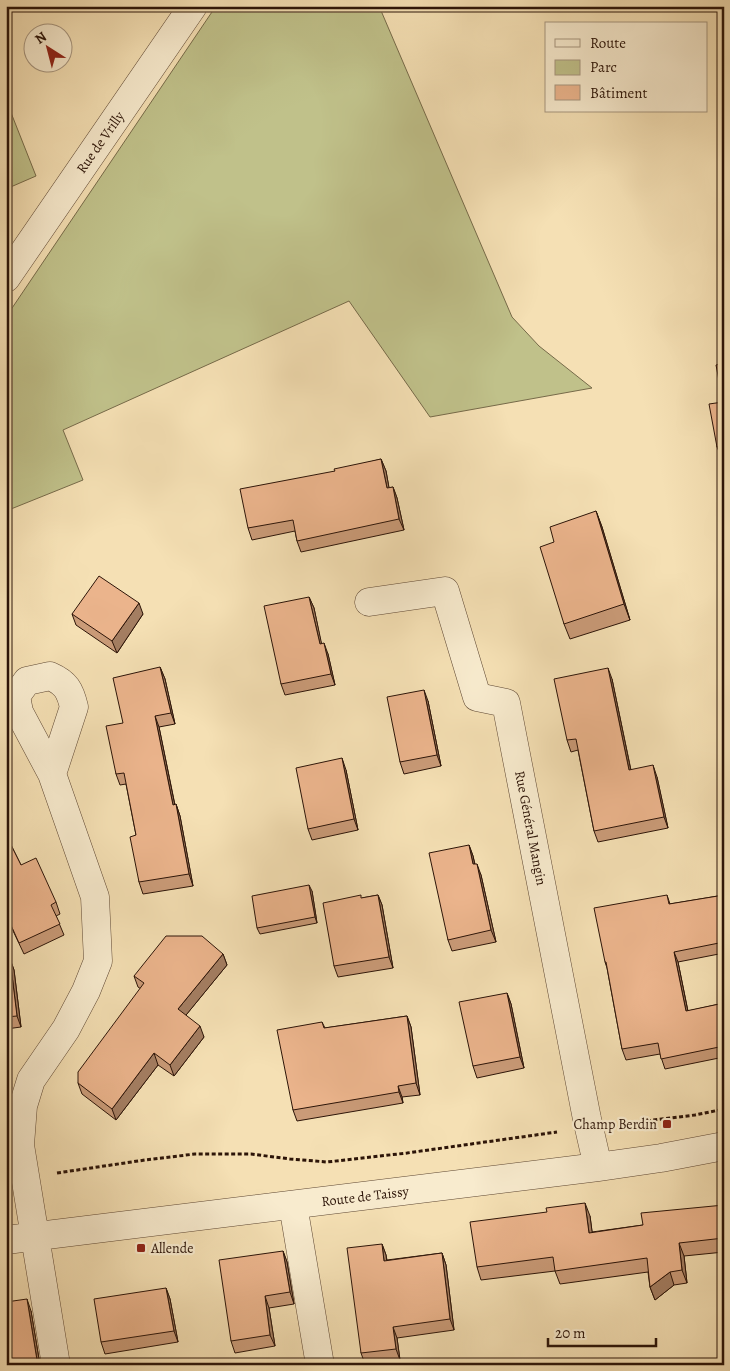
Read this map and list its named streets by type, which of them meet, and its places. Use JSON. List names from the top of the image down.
{
  "streets": {
    "street": ["Rue de Vrilly", "Rue Général Mangin", "Route de Taissy"]
  },
  "crossings": [
    ["Rue Général Mangin", "Route de Taissy"]
  ],
  "places": {
    "transit": ["Champ Berdin", "Allende"]
  },
  "legend": ["Route", "Parc", "Bâtiment"],
  "scale_bar": "20 m",
  "north": "top left"
}
